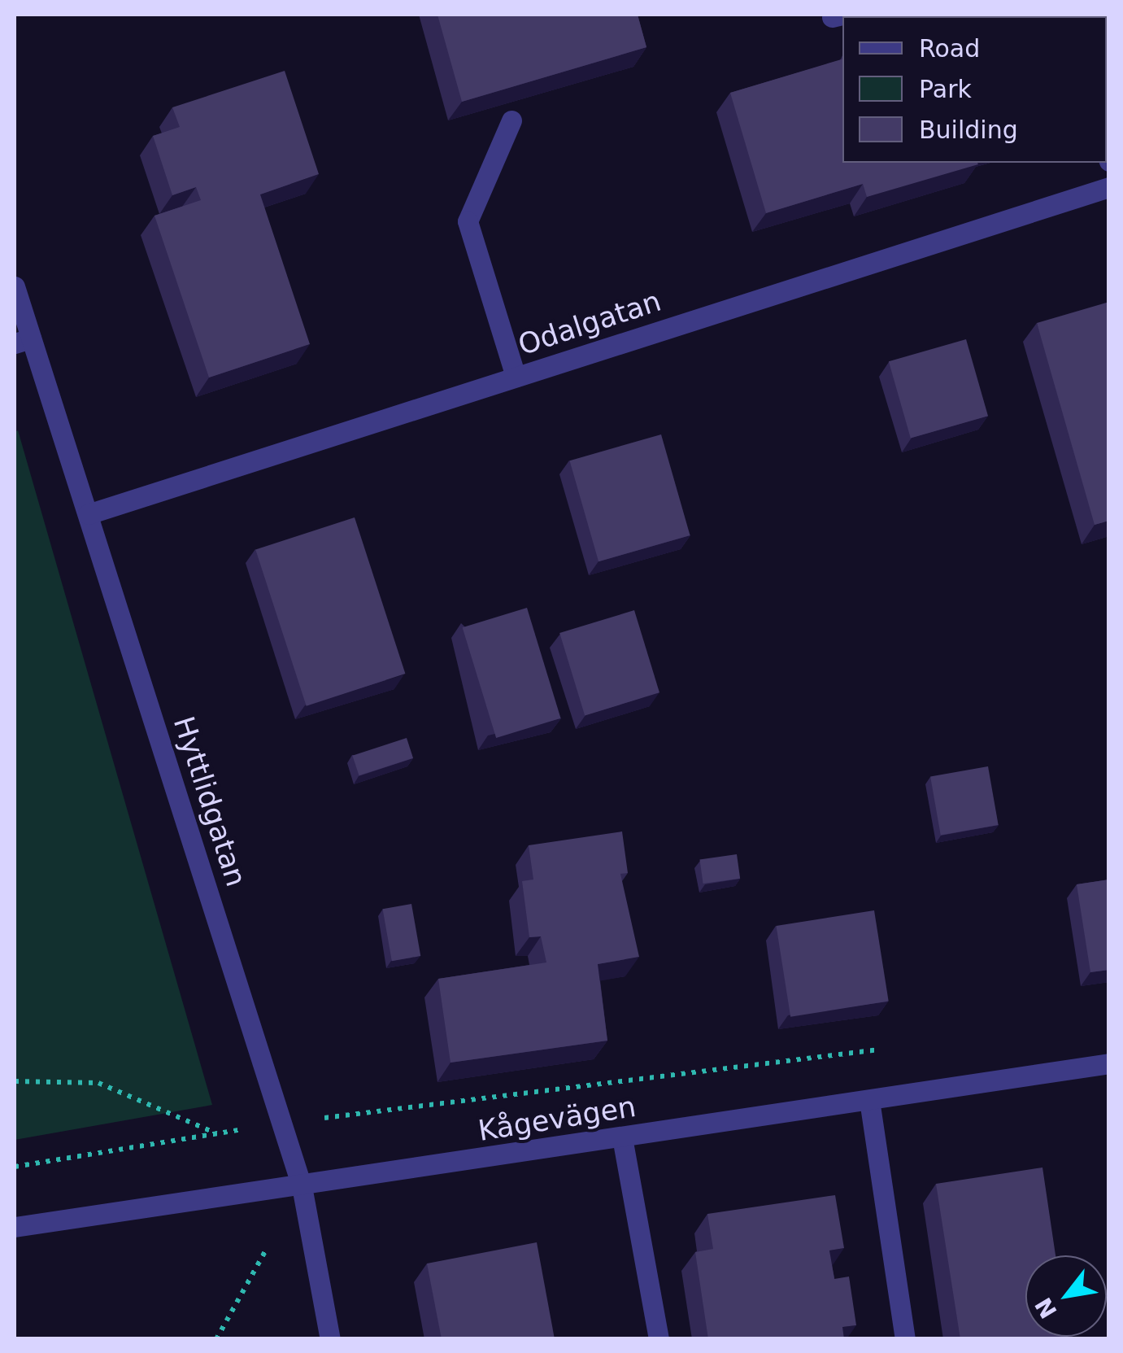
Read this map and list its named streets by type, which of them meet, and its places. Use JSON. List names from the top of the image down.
{
  "streets": {
    "street": ["Odalgatan", "Hyttlidgatan", "Kågevägen"]
  },
  "crossings": [
    ["Odalgatan", "Hyttlidgatan"],
    ["Hyttlidgatan", "Kågevägen"]
  ],
  "legend": ["Road", "Park", "Building"],
  "north": "bottom left"
}
